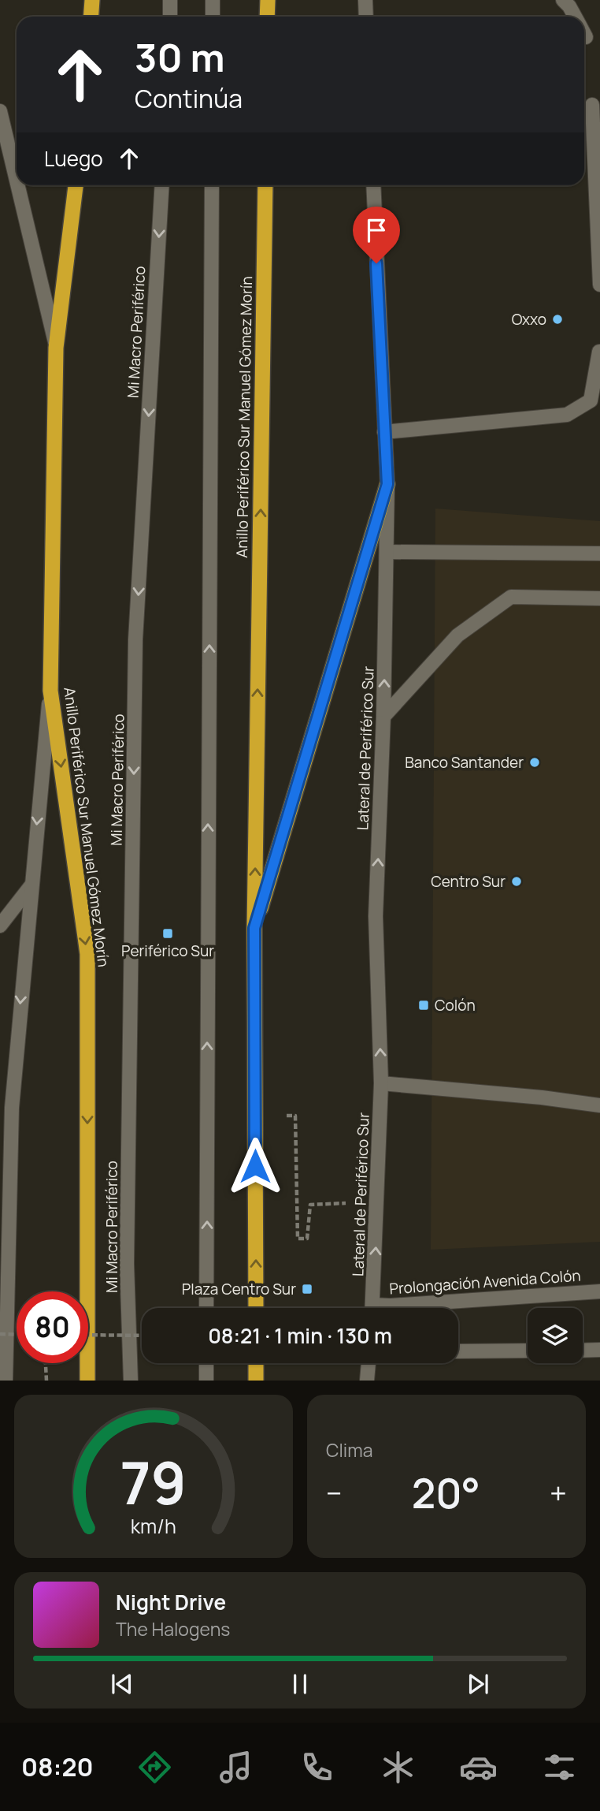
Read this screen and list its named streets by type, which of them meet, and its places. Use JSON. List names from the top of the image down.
{
  "streets": {
    "highway": ["Anillo Periférico Sur Manuel Gómez Morín"],
    "street": ["Mi Macro Periférico", "Lateral de Periférico Sur", "Prolongación Avenida Colón"]
  },
  "one_way": ["Lateral de Periférico Sur"],
  "places": {
    "other": ["Oxxo", "Banco Santander", "Centro Sur"],
    "transit": ["Periférico Sur", "Colón", "Plaza Centro Sur"]
  },
  "page": {
    "turn": ["30 m", "Continúa"],
    "then": "Luego",
    "limit": "80",
    "trip": "08:21 · 1 min · 130 m",
    "tile": "Clima",
    "heat": ["−", "20°", "+"],
    "song": ["Night Drive", "The Halogens"],
    "tabs": "08:20",
    "gauge": ["79", "km/h"]
  }
}
